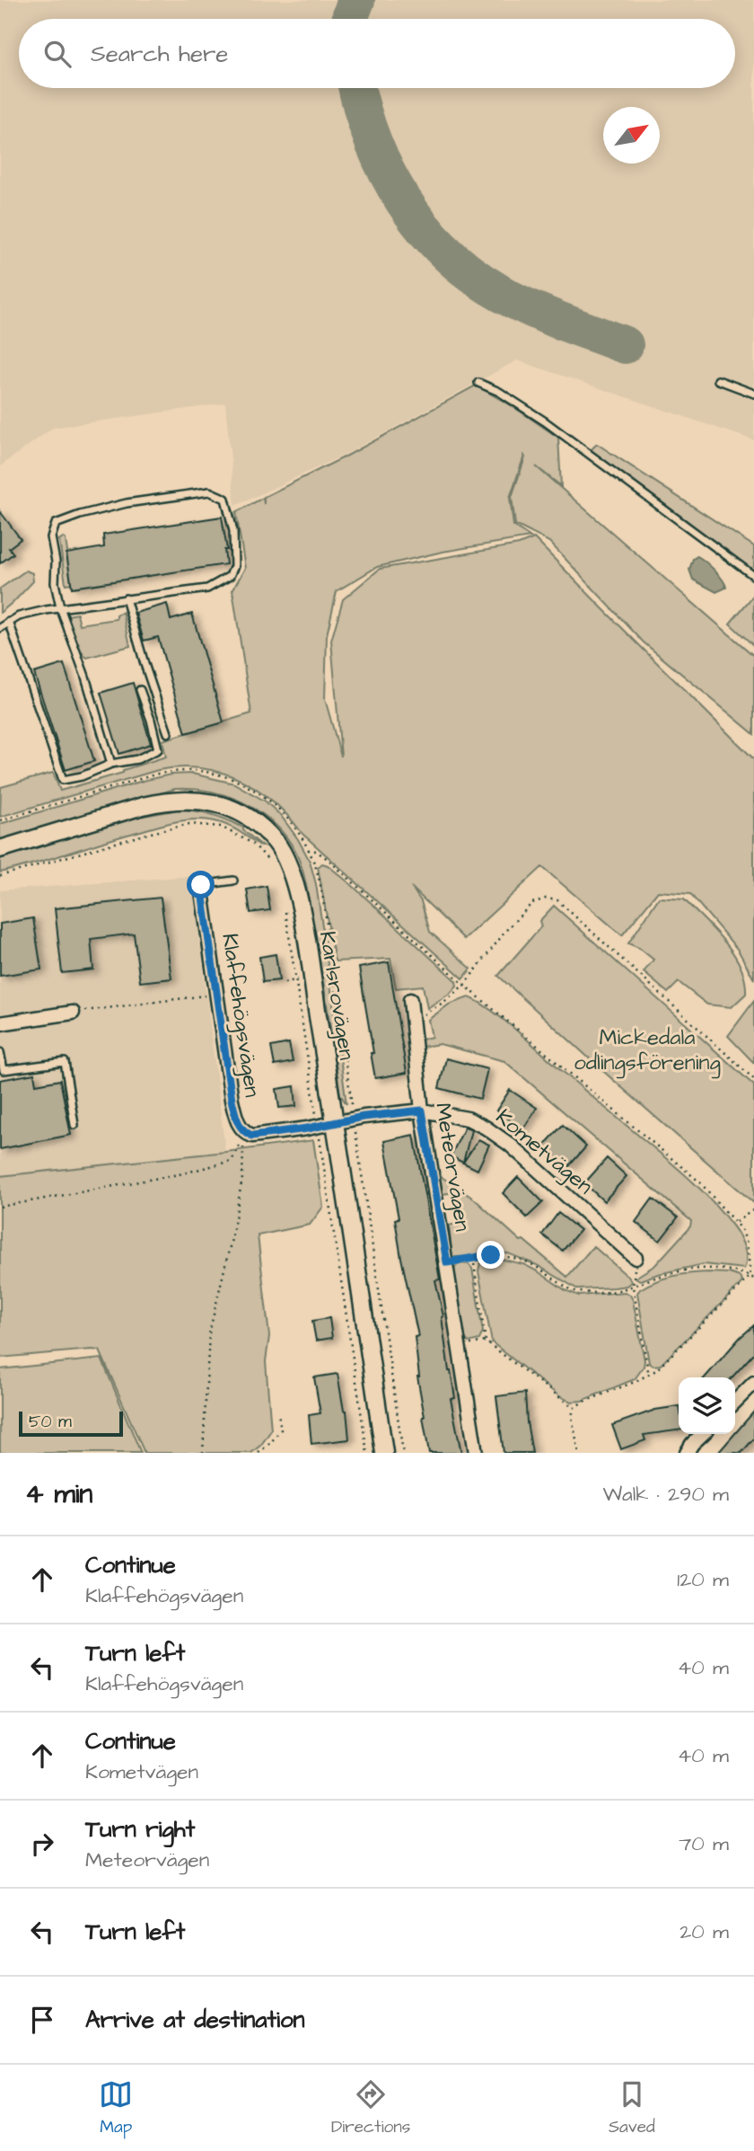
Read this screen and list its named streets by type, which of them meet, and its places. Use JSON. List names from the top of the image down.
{
  "streets": {
    "street": [
      "Karlsrovägen",
      "Klaffehögsvägen",
      "Kometvägen",
      "Meteorvägen"
    ]
  },
  "crossings": [
    ["Karlsrovägen", "Kometvägen"],
    ["Kometvägen", "Meteorvägen"]
  ],
  "parks": ["Mickedala odlingsförening"],
  "scale_bar": "50 m",
  "north": "top right",
  "page": {
    "search": "Search here",
    "scale": "50 m",
    "heading": ["4 min", "Walk · 290 m"],
    "list": [
      ["Continue", "Klaffehögsvägen", "120 m"],
      ["Turn left", "Klaffehögsvägen", "40 m"],
      ["Continue", "Kometvägen", "40 m"],
      ["Turn right", "Meteorvägen", "70 m"],
      ["Turn left", "20 m"],
      "Arrive at destination"
    ],
    "nav": ["Map", "Directions", "Saved"]
  }
}
